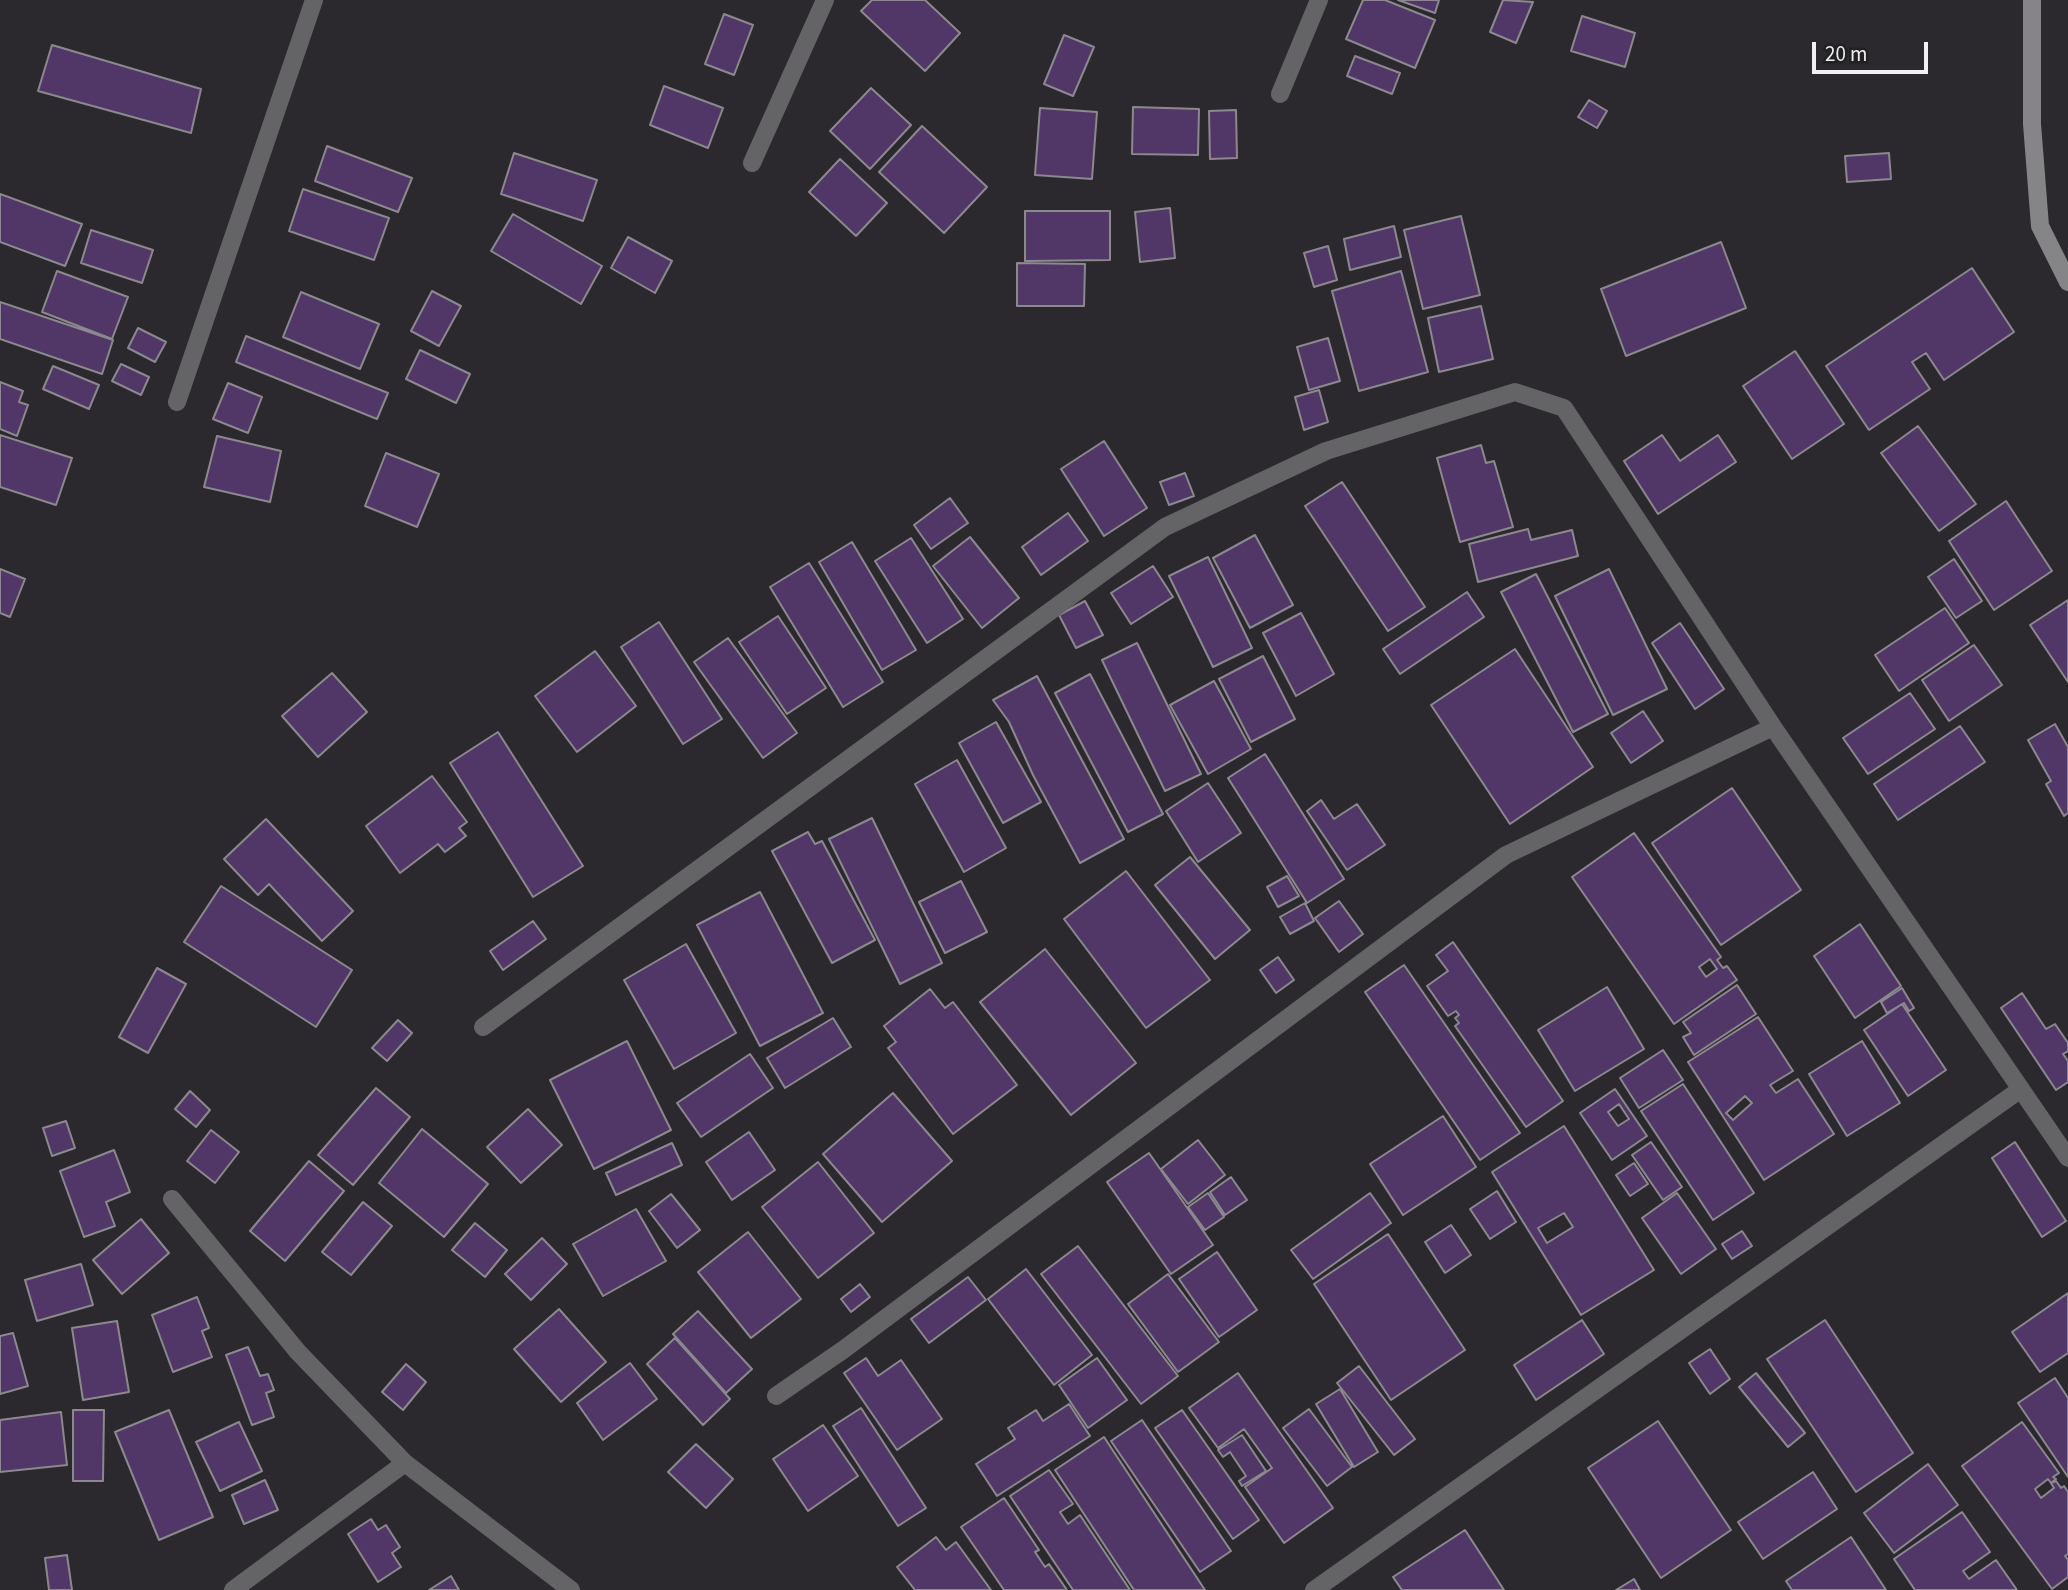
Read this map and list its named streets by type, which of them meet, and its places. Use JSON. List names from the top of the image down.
{
  "scale_bar": "20 m"
}
